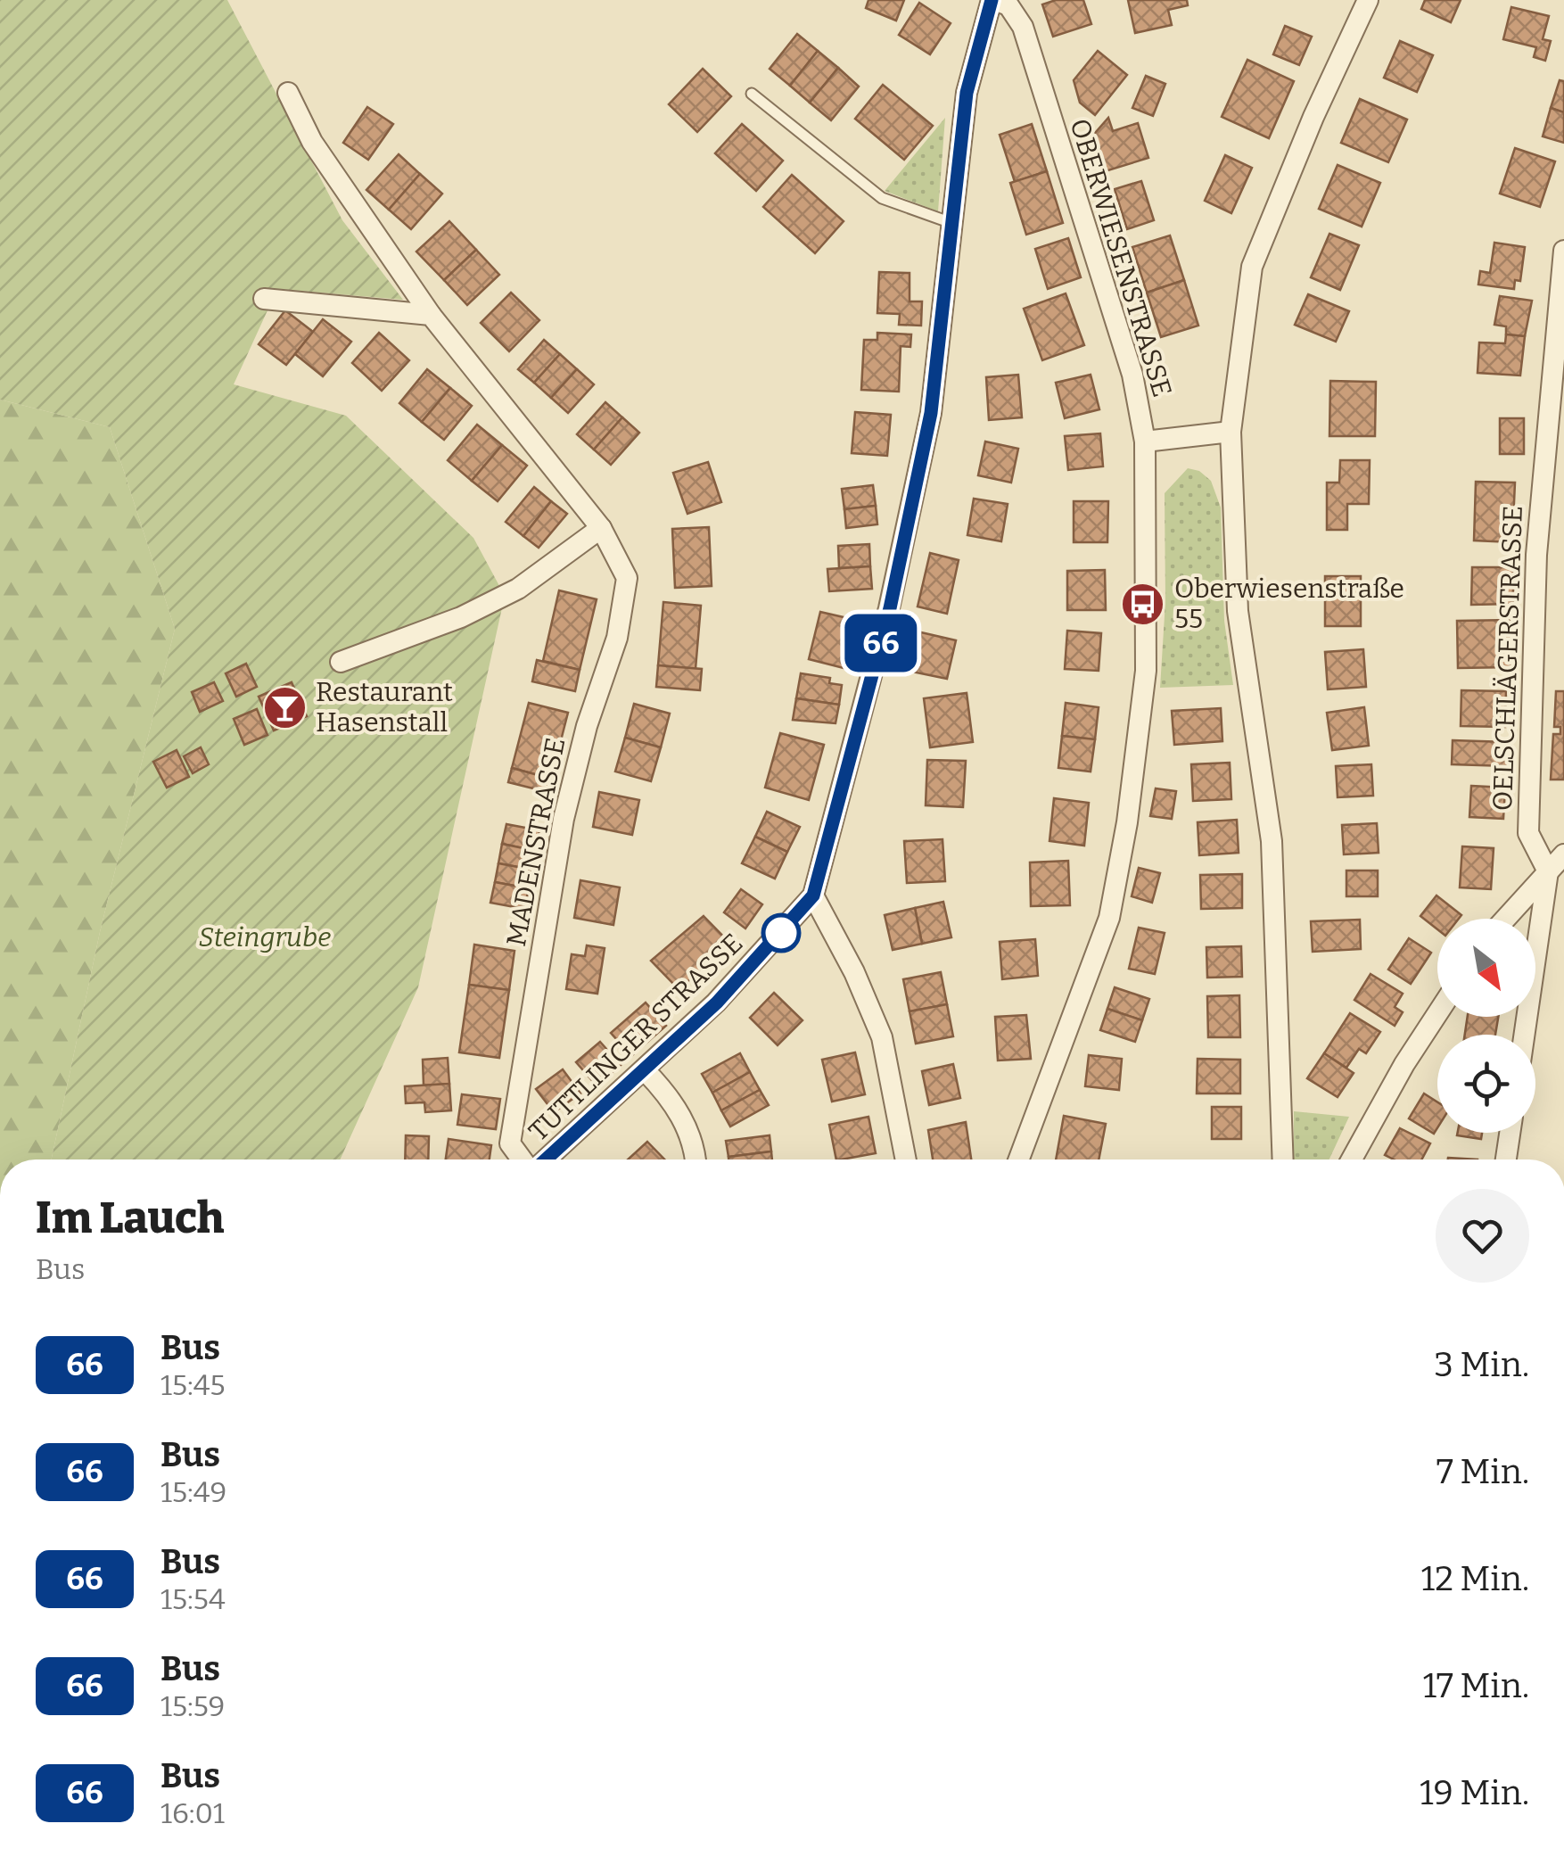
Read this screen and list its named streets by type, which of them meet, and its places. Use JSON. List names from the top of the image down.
{
  "streets": {
    "street": [
      "OBERWIESENSTRASSE",
      "OELSCHLÄGERSTRASSE",
      "MADENSTRASSE",
      "TUTTLINGER STRASSE"
    ]
  },
  "crossings": [
    ["OBERWIESENSTRASSE", "TUTTLINGER STRASSE"]
  ],
  "parks": ["Steingrube"],
  "places": {
    "bus stop": ["Oberwiesenstraße 55"],
    "bar": ["Restaurant Hasenstall"]
  },
  "lines": ["bus line 66"],
  "north": "bottom right",
  "page": {
    "on_map": "66",
    "heading": ["Im Lauch", "Bus"],
    "list": [
      {
        "mark": "66",
        "name": "Bus",
        "note": "15:45",
        "value": "3 Min."
      },
      {
        "mark": "66",
        "name": "Bus",
        "note": "15:49",
        "value": "7 Min."
      },
      {
        "mark": "66",
        "name": "Bus",
        "note": "15:54",
        "value": "12 Min."
      },
      {
        "mark": "66",
        "name": "Bus",
        "note": "15:59",
        "value": "17 Min."
      },
      {
        "mark": "66",
        "name": "Bus",
        "note": "16:01",
        "value": "19 Min."
      }
    ]
  }
}
